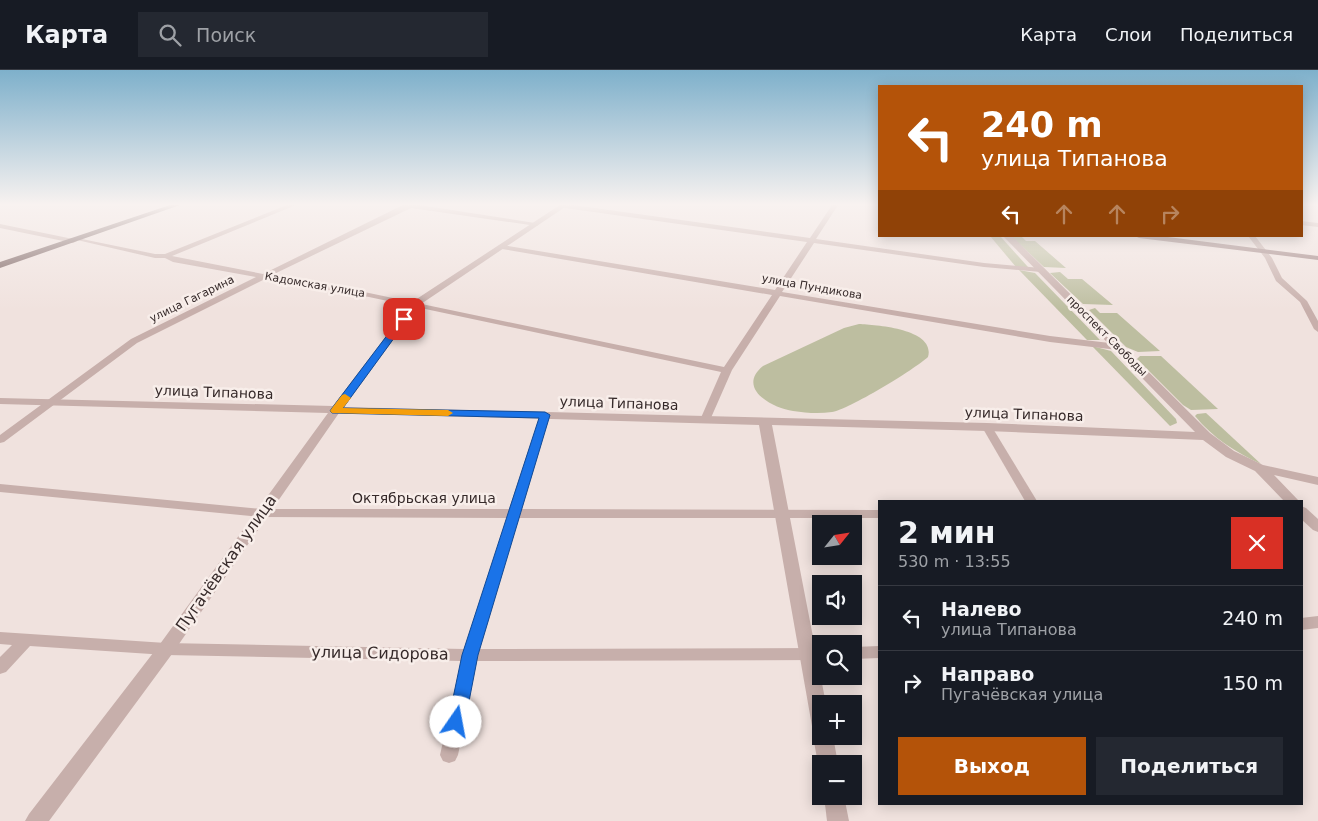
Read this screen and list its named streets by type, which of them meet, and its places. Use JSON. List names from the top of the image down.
{
  "streets": {
    "street": [
      "Кадомская улица",
      "улица Пундикова",
      "улица Гагарина",
      "проспект Свободы",
      "улица Типанова",
      "Октябрьская улица",
      "Пугачёвская улица",
      "улица Сидорова"
    ]
  },
  "crossings": [
    ["Кадомская улица", "улица Гагарина"],
    ["Кадомская улица", "Пугачёвская улица"],
    ["улица Пундикова", "проспект Свободы"],
    ["улица Пундикова", "Пугачёвская улица"],
    ["улица Гагарина", "улица Типанова"],
    ["проспект Свободы", "улица Типанова"],
    ["улица Типанова", "Пугачёвская улица"],
    ["Октябрьская улица", "Пугачёвская улица"],
    ["Пугачёвская улица", "улица Сидорова"]
  ],
  "north": "top right",
  "page": {
    "header": "Карта",
    "search": "Поиск",
    "nav": ["Карта", "Слои", "Поделиться"],
    "turn": ["240 m", "улица Типанова"],
    "heading": ["2 мин", "530 m · 13:55"],
    "map_buttons": ["+", "−"],
    "list": [
      {
        "name": "Налево",
        "note": "улица Типанова",
        "value": "240 m"
      },
      {
        "name": "Направо",
        "note": "Пугачёвская улица",
        "value": "150 m"
      }
    ],
    "buttons": ["Выход", "Поделиться"]
  }
}
